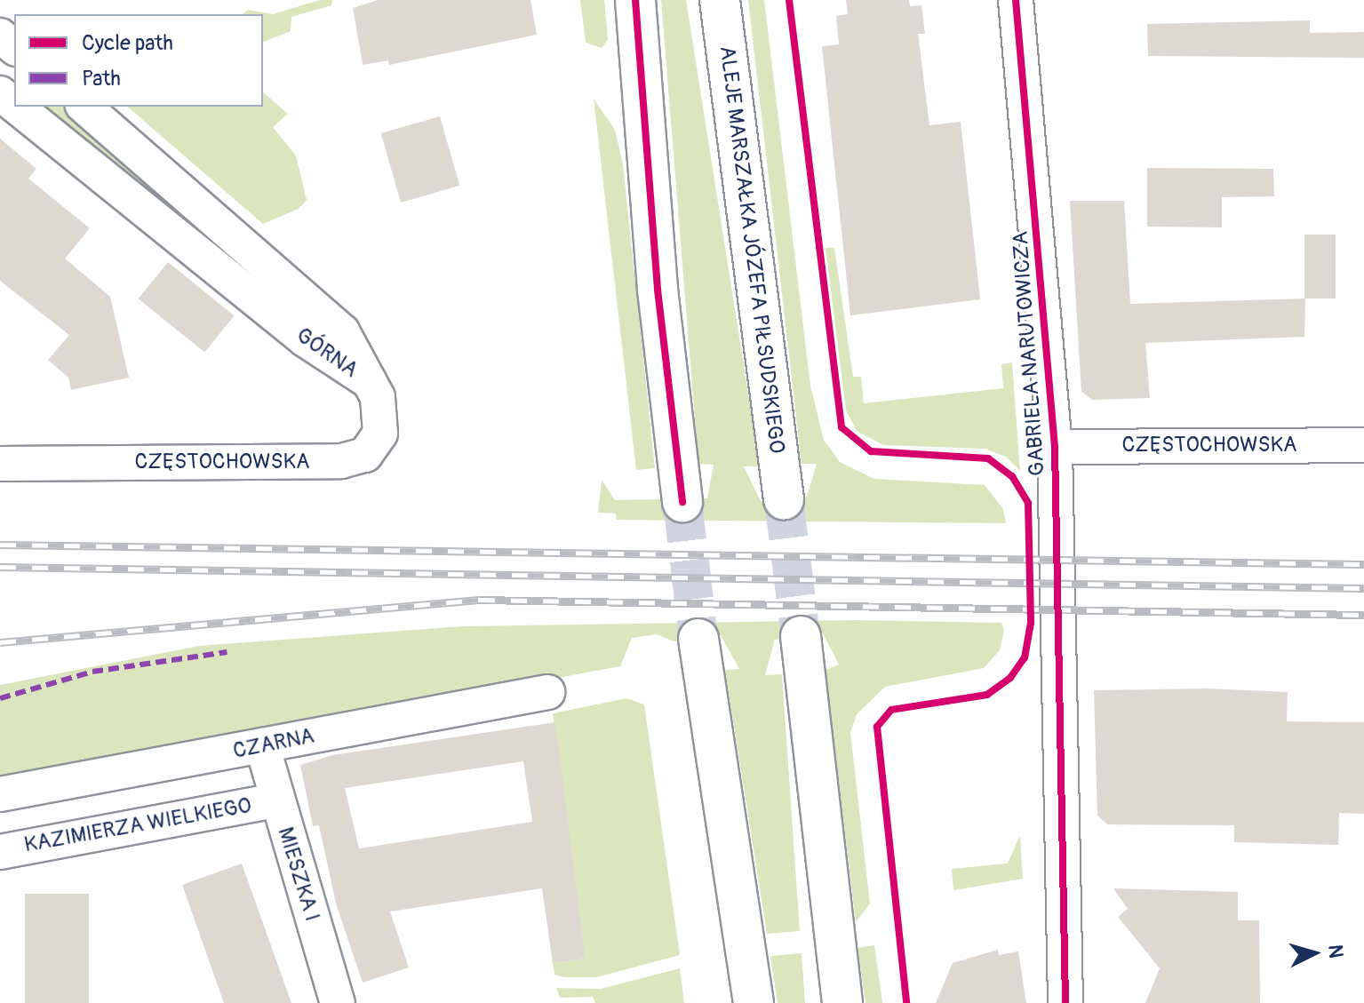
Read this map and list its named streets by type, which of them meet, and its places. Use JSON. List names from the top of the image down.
{
  "streets": {
    "main road": ["ALEJE MARSZAŁKA JÓZEFA PIŁSUDSKIEGO"],
    "street": [
      "GÓRNA",
      "GABRIELA NARUTOWICZA",
      "CZĘSTOCHOWSKA",
      "CZARNA",
      "KAZIMIERZA WIELKIEGO",
      "MIESZKA I"
    ]
  },
  "crossings": [
    ["GÓRNA", "CZĘSTOCHOWSKA"],
    ["GABRIELA NARUTOWICZA", "CZĘSTOCHOWSKA"],
    ["CZARNA", "MIESZKA I"],
    ["KAZIMIERZA WIELKIEGO", "MIESZKA I"]
  ],
  "legend": ["Cycle path", "Path"],
  "north": "right"
}
